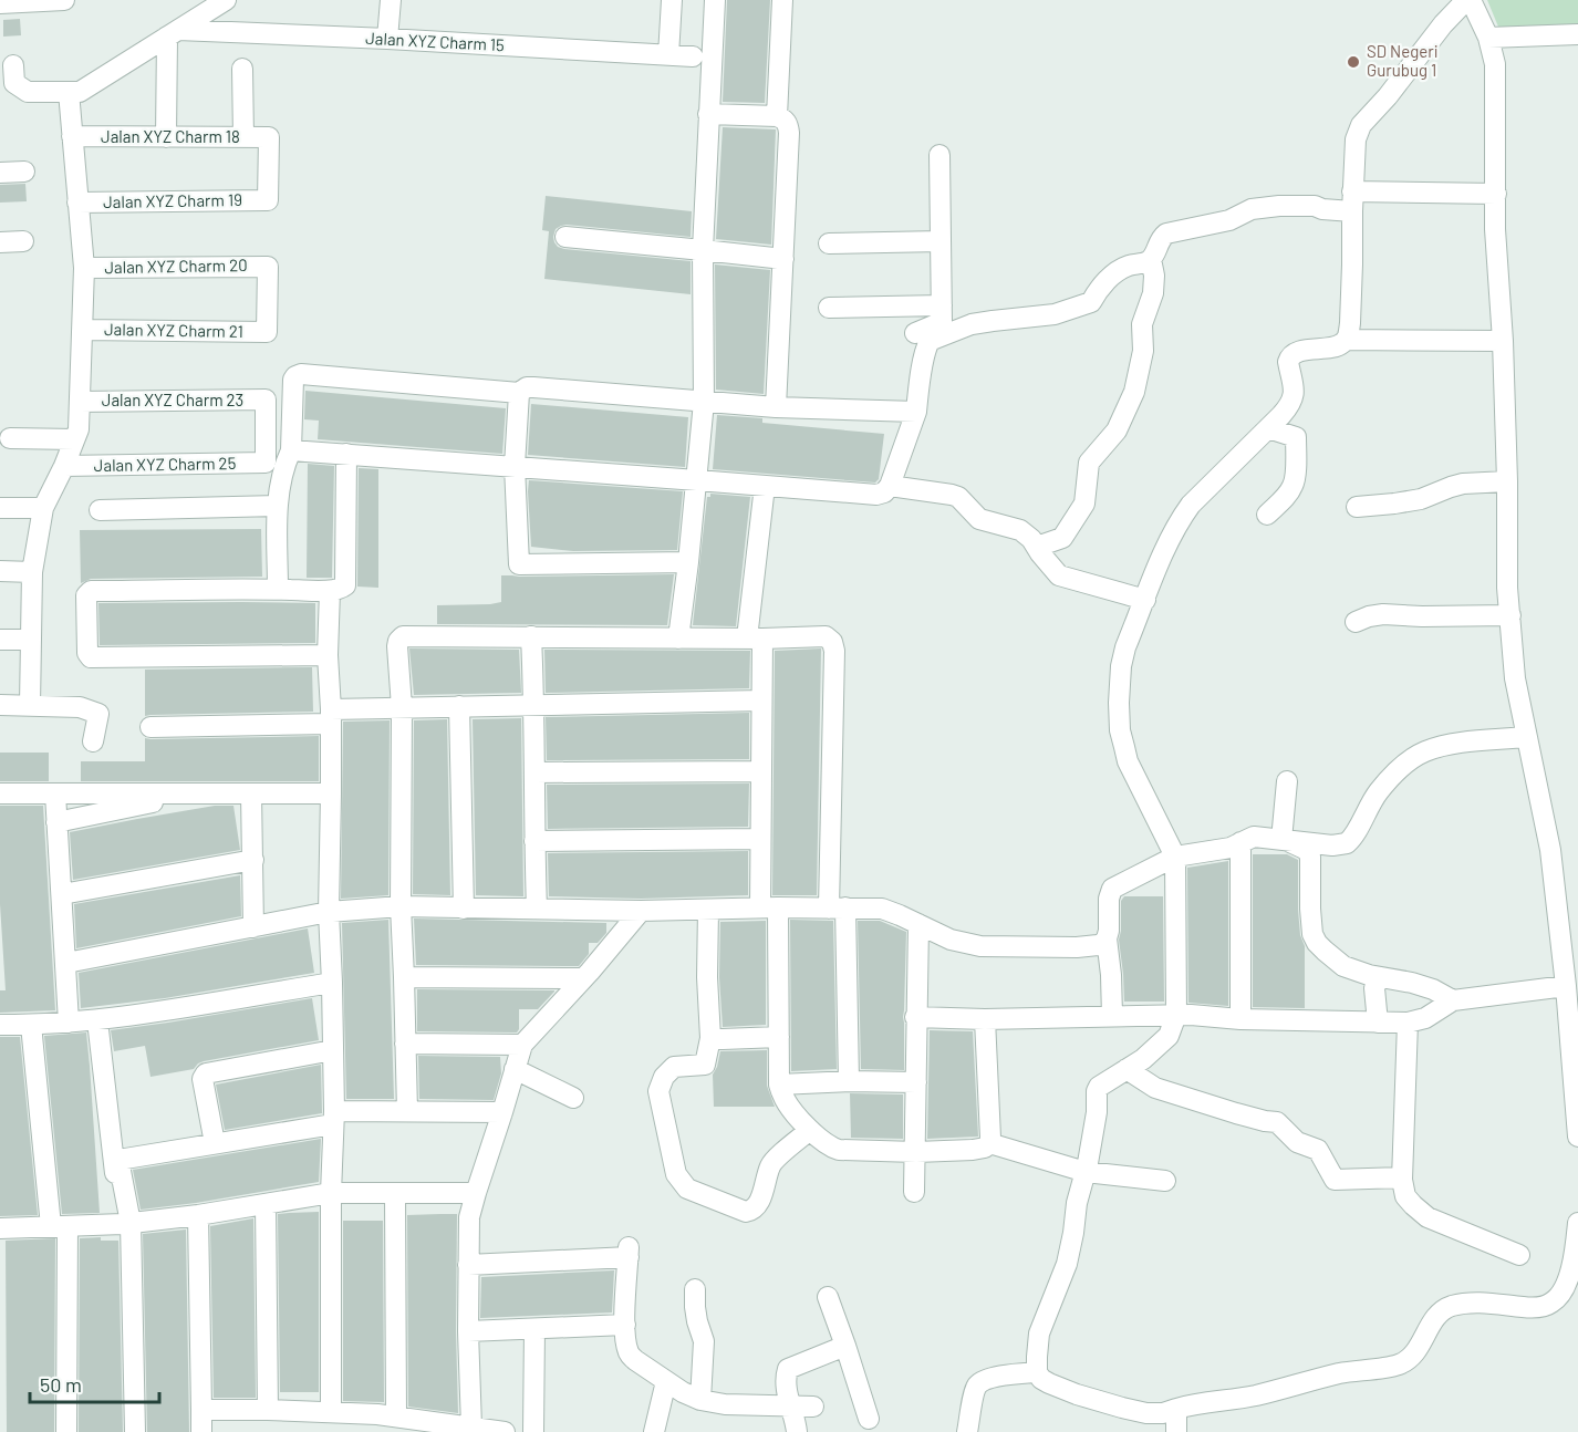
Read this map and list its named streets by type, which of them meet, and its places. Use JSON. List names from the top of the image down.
{
  "streets": {
    "street": [
      "Jalan XYZ Charm 15",
      "Jalan XYZ Charm 18",
      "Jalan XYZ Charm 19",
      "Jalan XYZ Charm 20",
      "Jalan XYZ Charm 21",
      "Jalan XYZ Charm 23",
      "Jalan XYZ Charm 25"
    ]
  },
  "crossings": [
    ["Jalan XYZ Charm 18", "Jalan XYZ Charm 19"],
    ["Jalan XYZ Charm 20", "Jalan XYZ Charm 21"],
    ["Jalan XYZ Charm 23", "Jalan XYZ Charm 25"]
  ],
  "places": ["SD Negeri Gurubug 1"],
  "scale_bar": "50 m"
}
